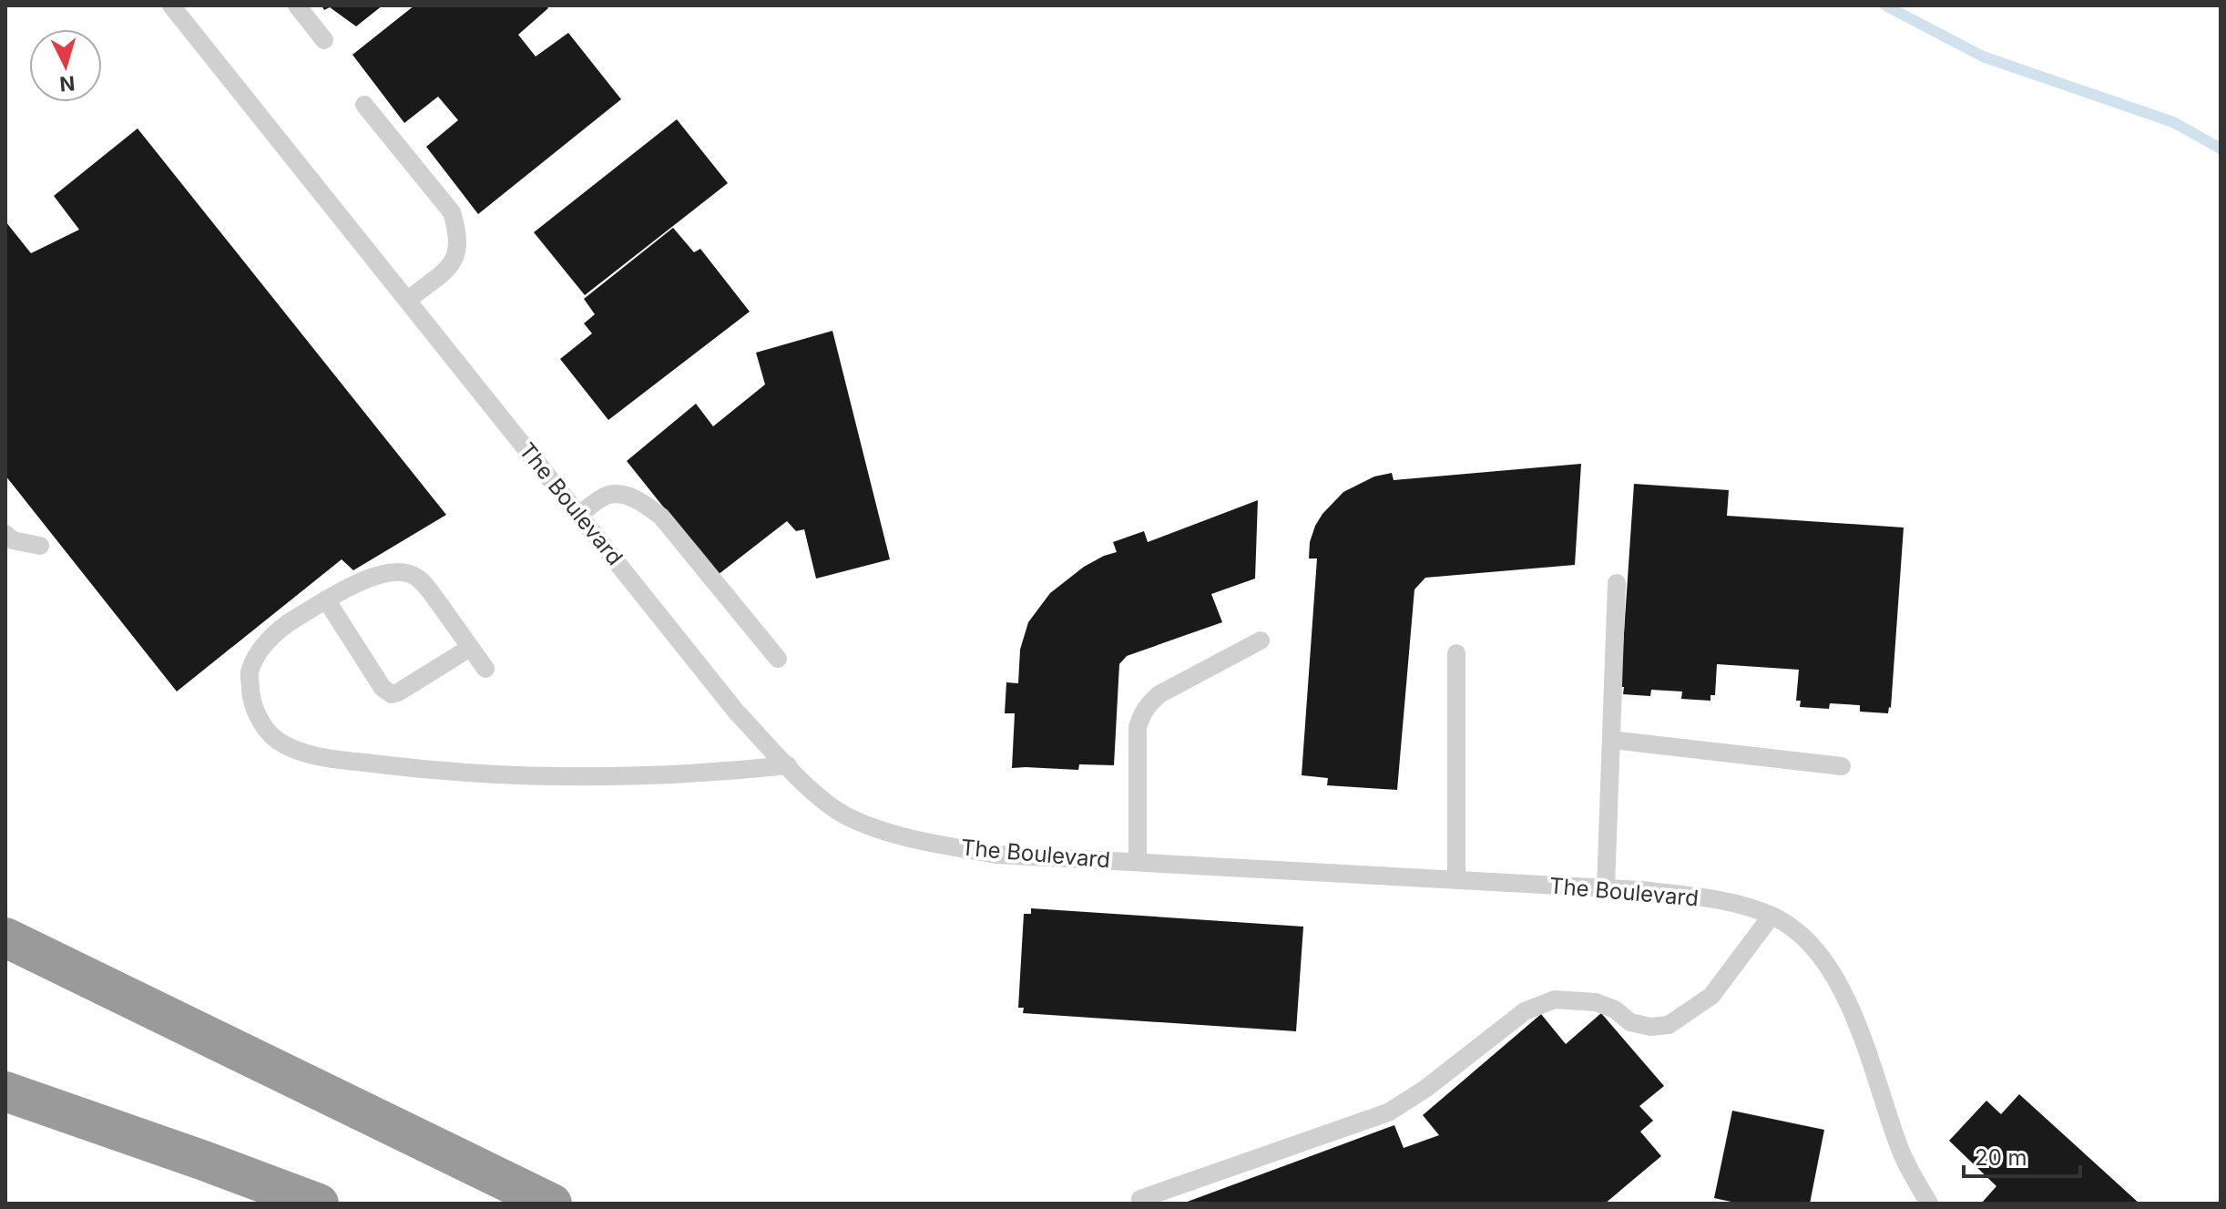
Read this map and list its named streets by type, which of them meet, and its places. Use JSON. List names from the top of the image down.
{
  "streets": {
    "lane": ["The Boulevard"]
  },
  "scale_bar": "20 m",
  "north": "bottom"
}
